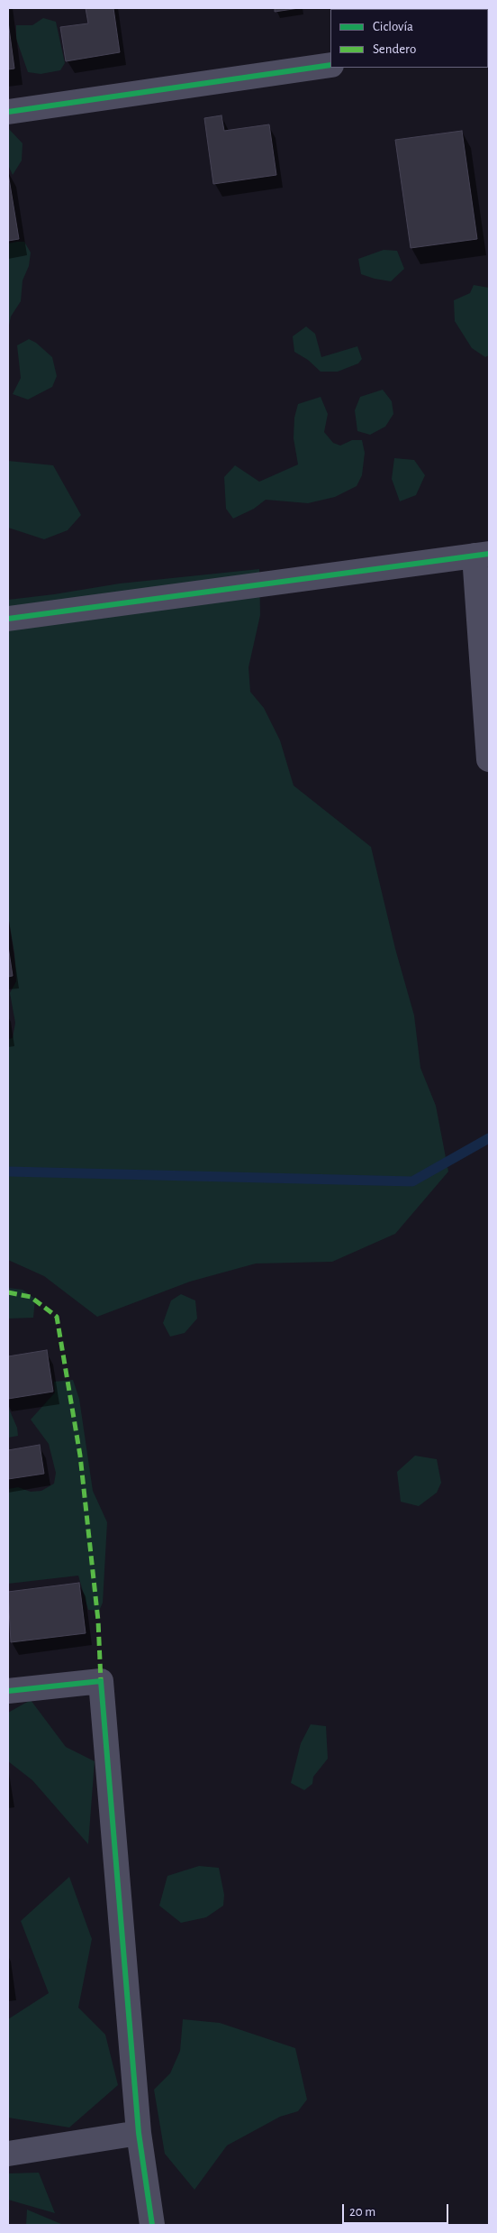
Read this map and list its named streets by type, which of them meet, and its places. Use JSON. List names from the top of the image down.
{
  "legend": ["Ciclovía", "Sendero"],
  "scale_bar": "20 m"
}
